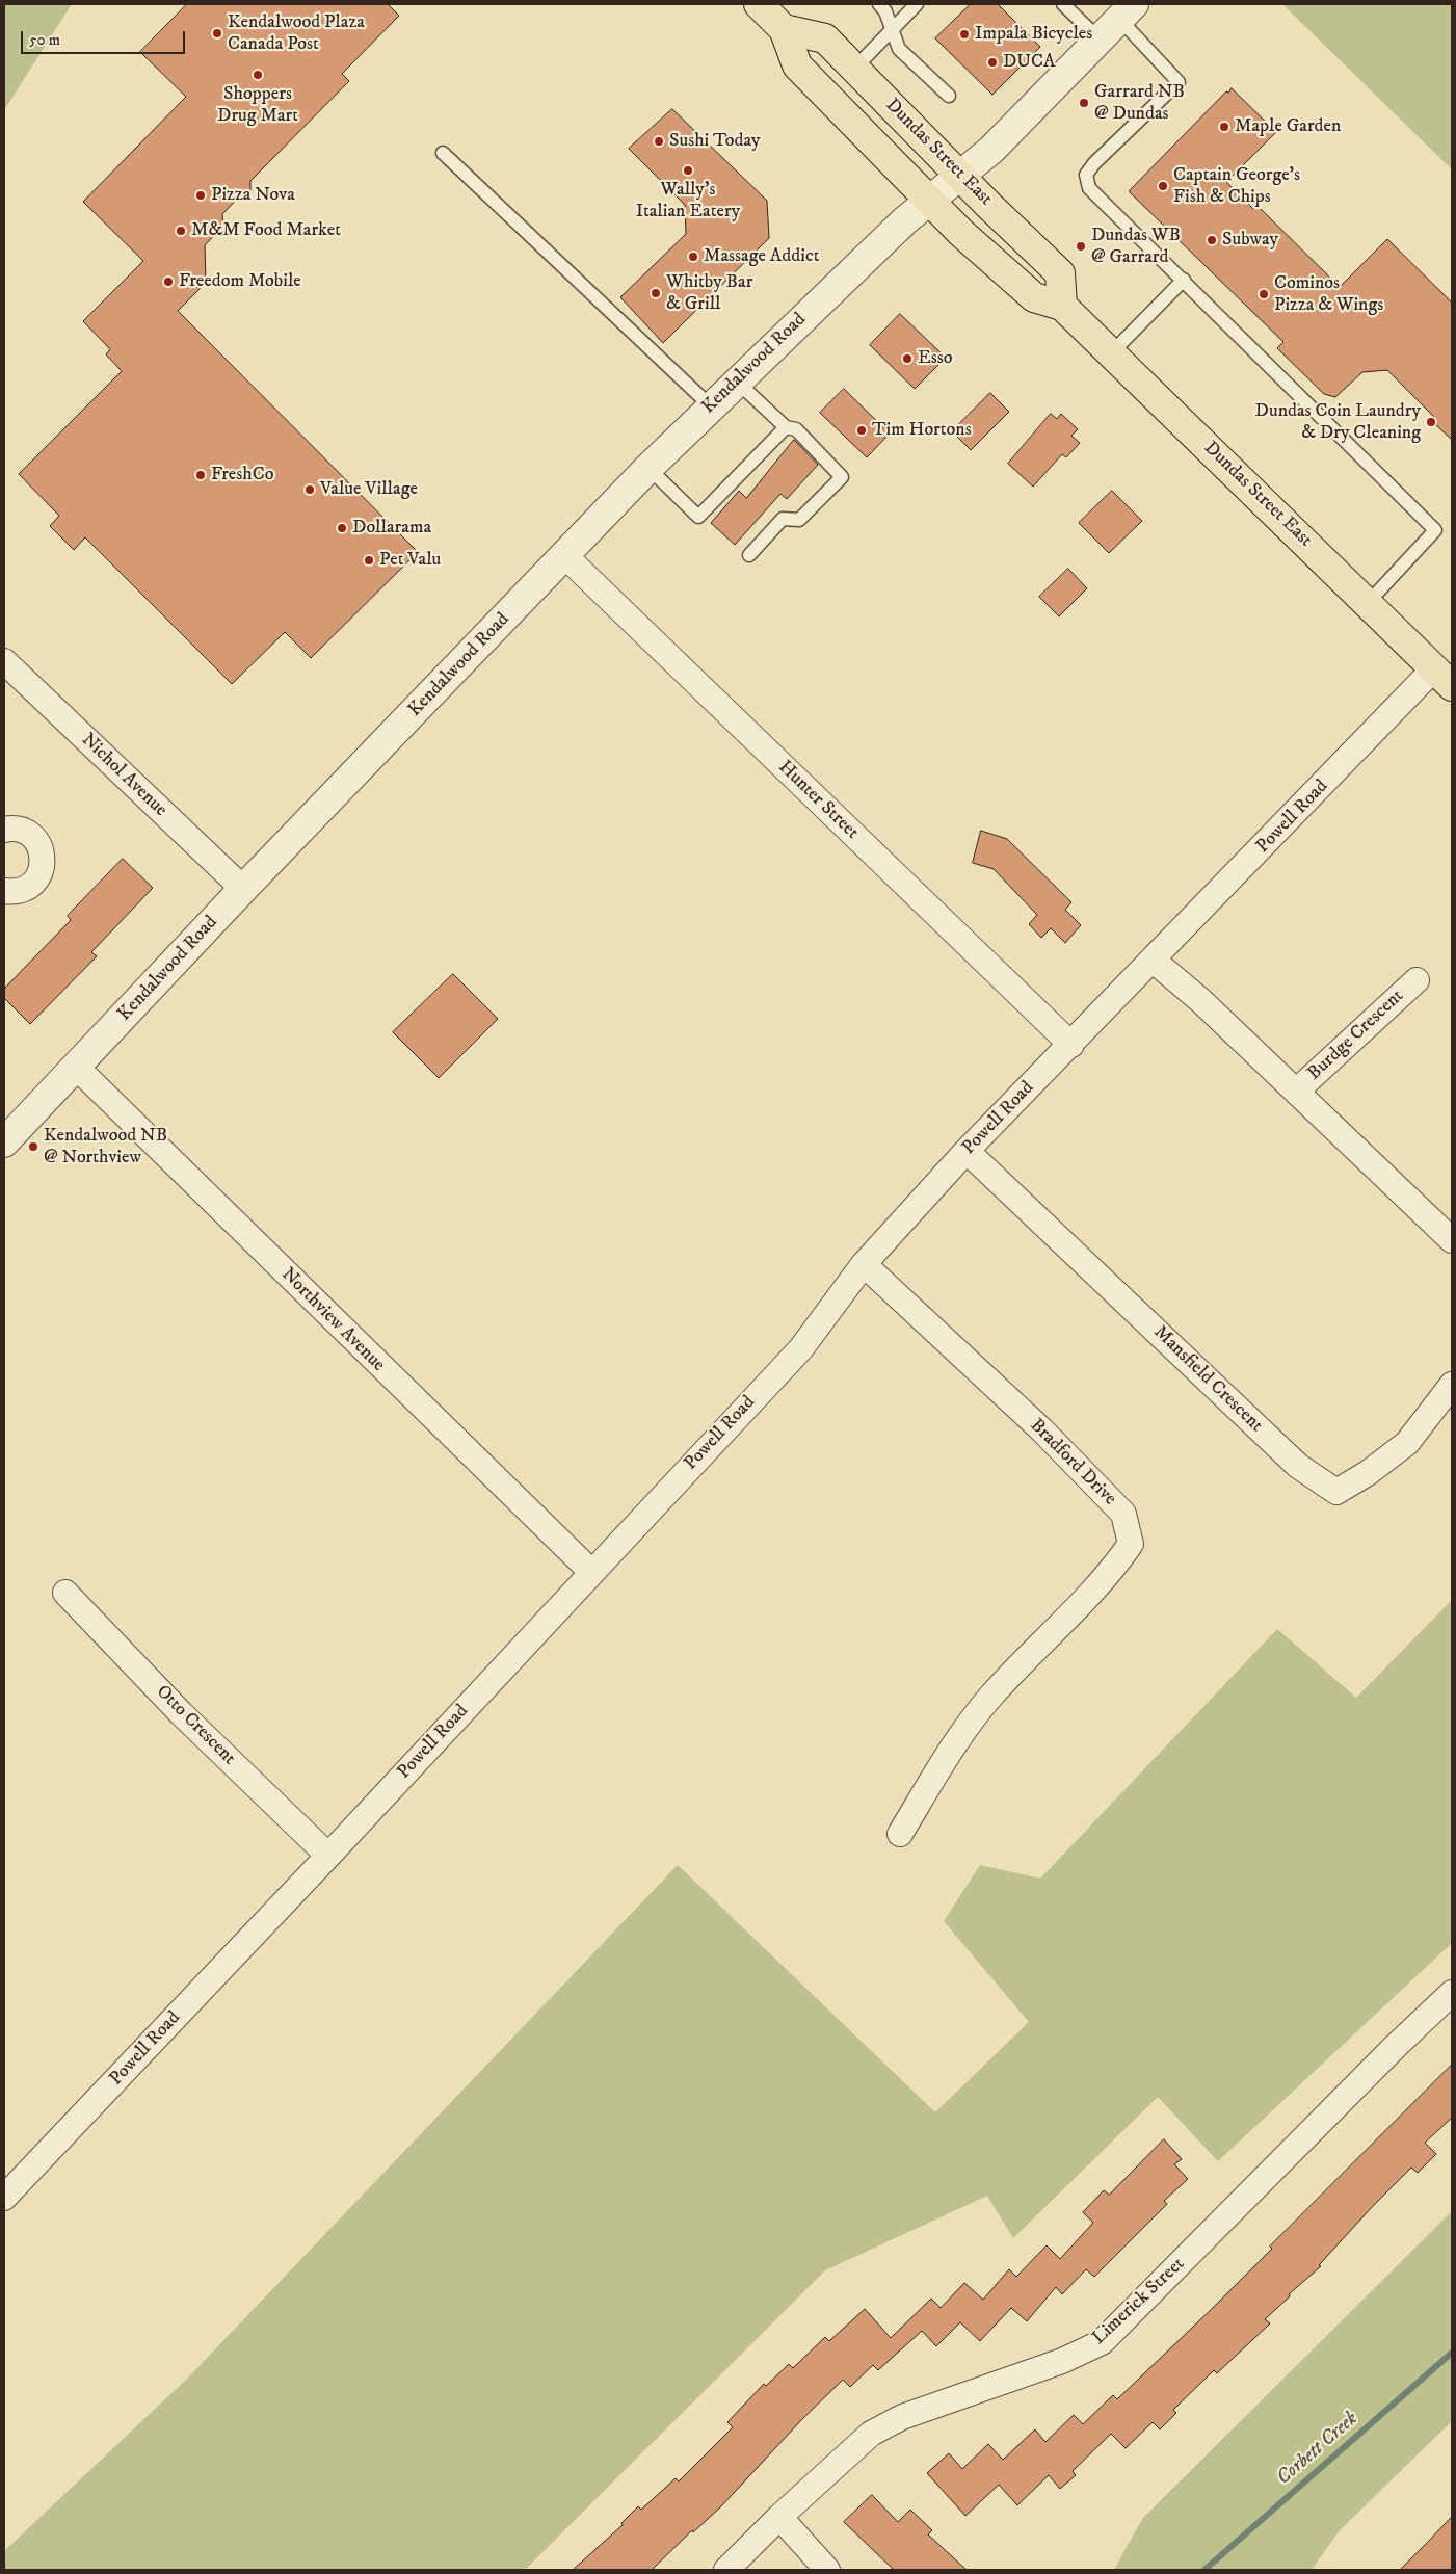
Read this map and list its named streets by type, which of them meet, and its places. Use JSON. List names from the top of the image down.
{
  "streets": {
    "main road": ["Dundas Street East"],
    "street": [
      "Kendalwood Road",
      "Nichol Avenue",
      "Hunter Street",
      "Powell Road",
      "Burdge Crescent",
      "Northview Avenue",
      "Mansfield Crescent",
      "Bradford Drive",
      "Otto Crescent",
      "Limerick Street"
    ]
  },
  "crossings": [
    ["Dundas Street East", "Kendalwood Road"],
    ["Dundas Street East", "Powell Road"],
    ["Kendalwood Road", "Nichol Avenue"],
    ["Kendalwood Road", "Hunter Street"],
    ["Kendalwood Road", "Northview Avenue"],
    ["Hunter Street", "Powell Road"],
    ["Powell Road", "Northview Avenue"],
    ["Powell Road", "Mansfield Crescent"],
    ["Powell Road", "Bradford Drive"],
    ["Powell Road", "Otto Crescent"]
  ],
  "water": ["Corbett Creek"],
  "places": [
    "Kendalwood Plaza Canada Post",
    "Impala Bicycles",
    "DUCA",
    "Shoppers Drug Mart",
    "Garrard NB @ Dundas",
    "Maple Garden",
    "Sushi Today",
    "Wally's Italian Eatery",
    "Captain George's Fish & Chips",
    "Pizza Nova",
    "M&M Food Market",
    "Subway",
    "Dundas WB @ Garrard",
    "Massage Addict",
    "Freedom Mobile",
    "Whitby Bar & Grill",
    "Cominos Pizza & Wings",
    "Esso",
    "Dundas Coin Laundry & Dry Cleaning",
    "Tim Hortons",
    "FreshCo",
    "Value Village",
    "Dollarama",
    "Pet Valu",
    "Kendalwood NB @ Northview"
  ],
  "scale_bar": "50 m"
}
